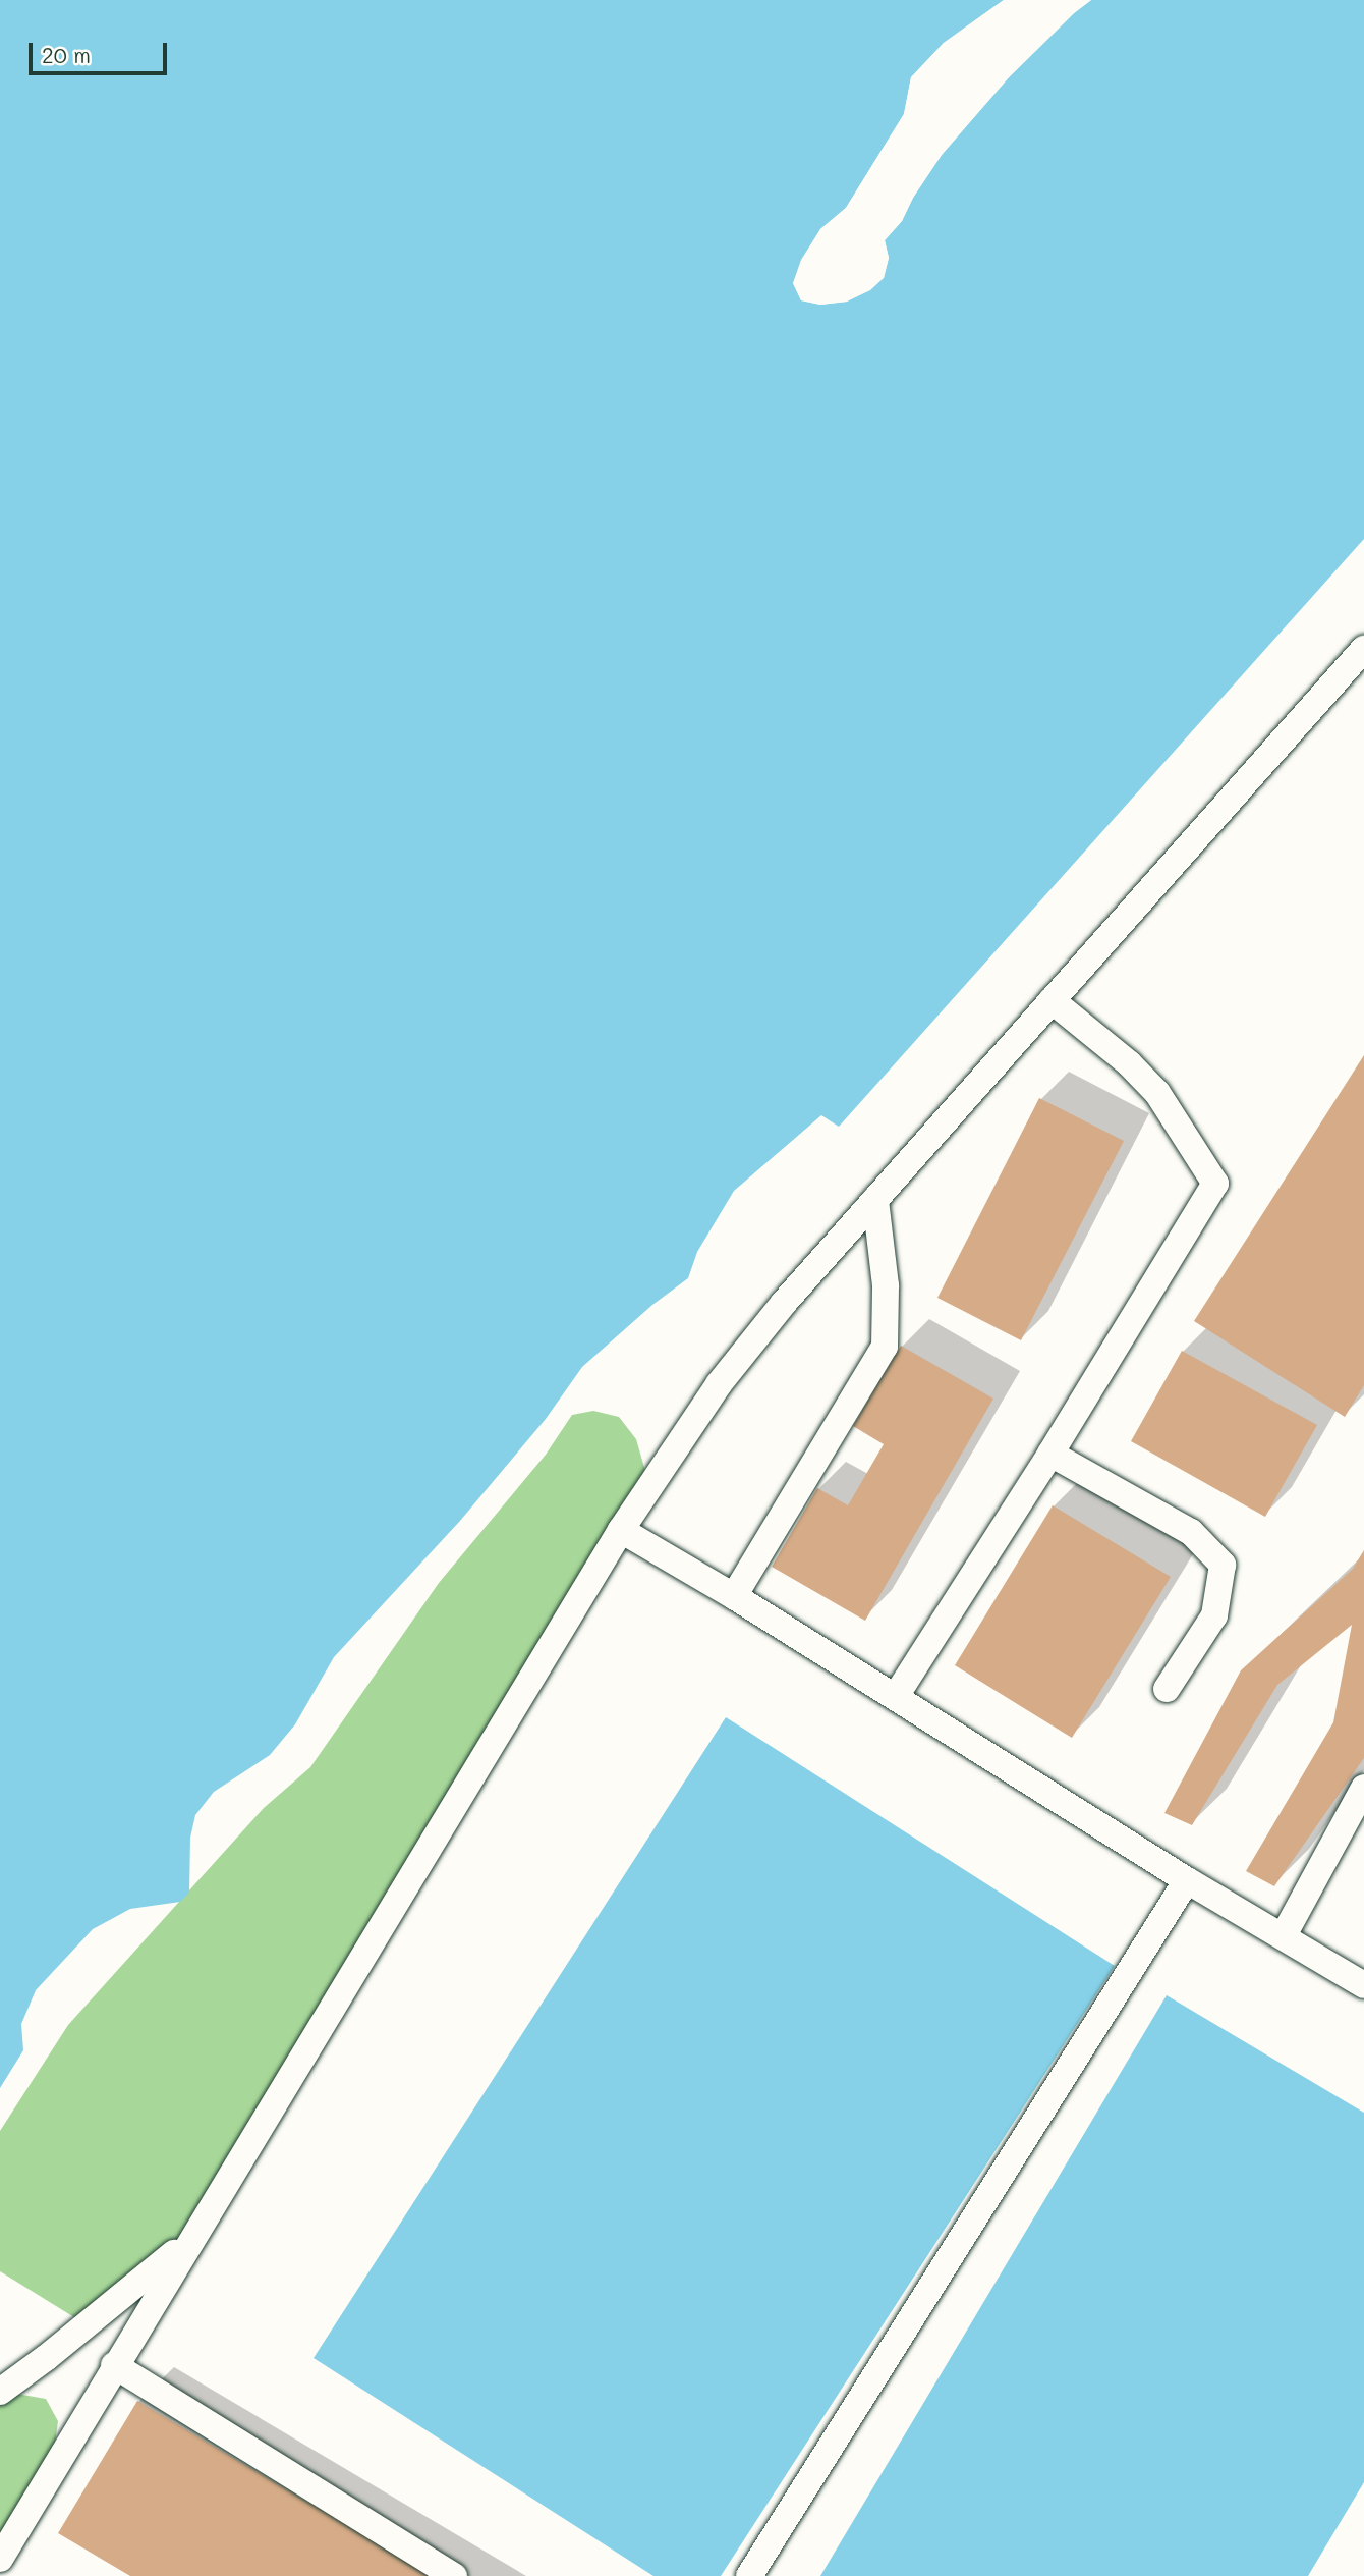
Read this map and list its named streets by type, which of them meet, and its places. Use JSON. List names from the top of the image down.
{
  "scale_bar": "20 m"
}
